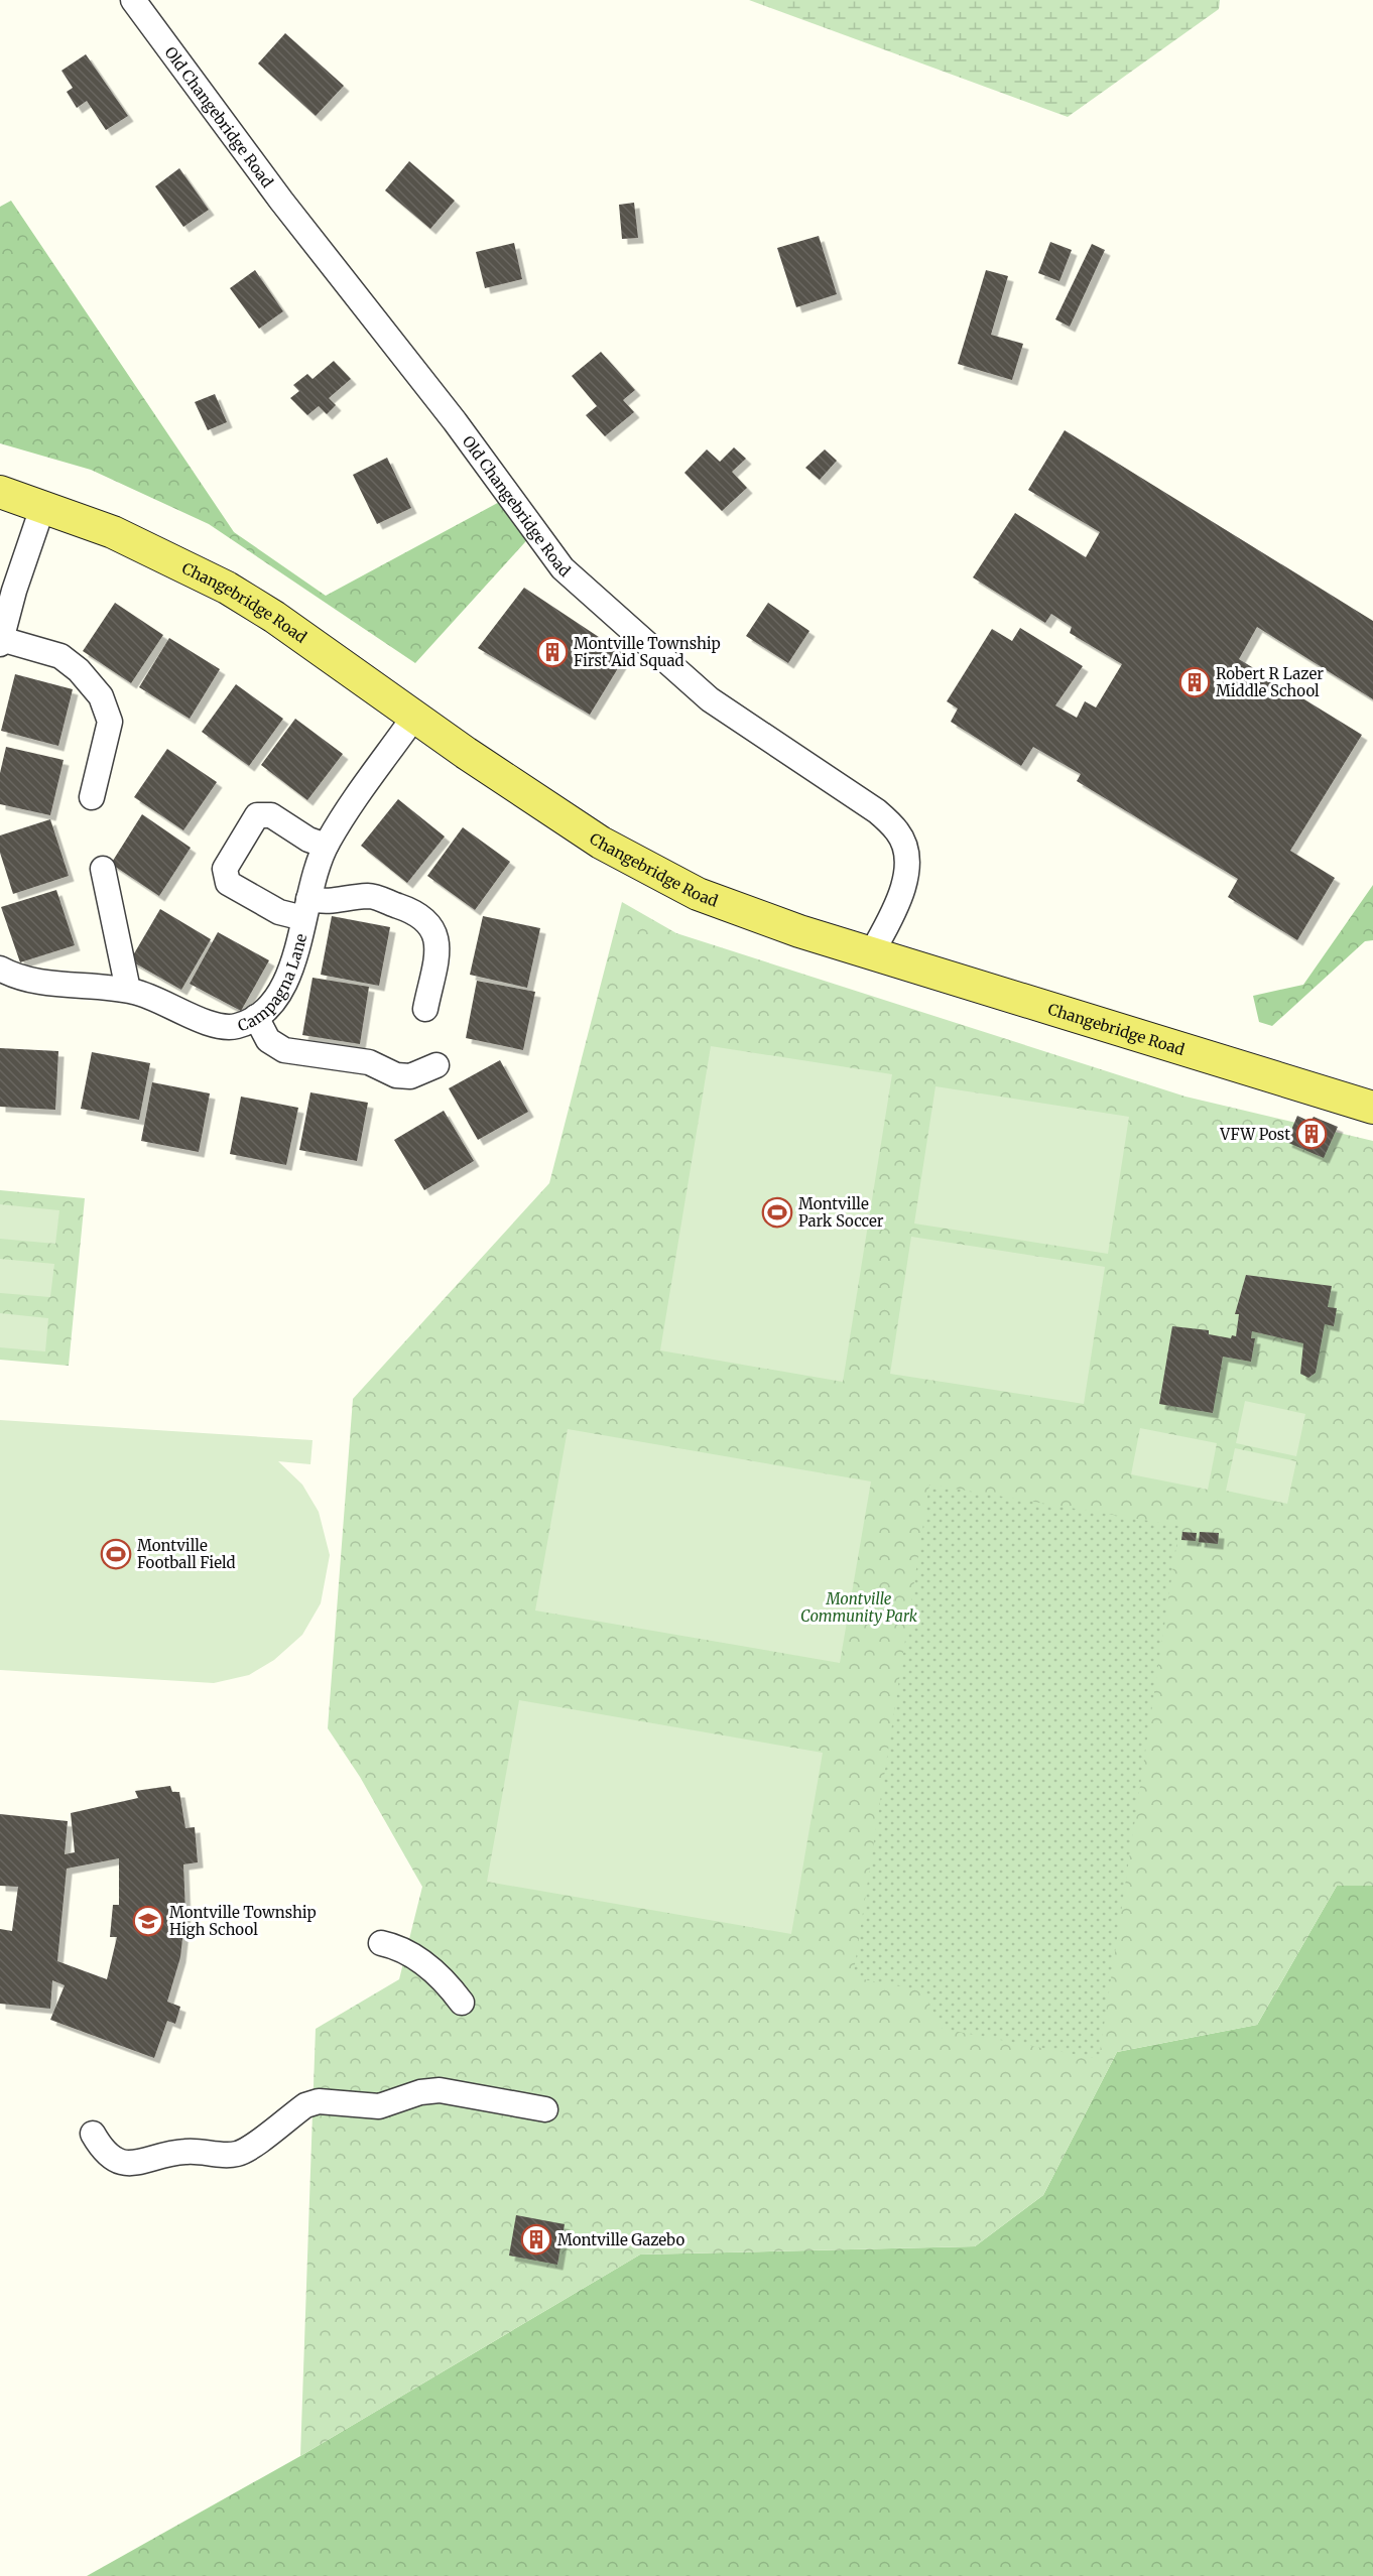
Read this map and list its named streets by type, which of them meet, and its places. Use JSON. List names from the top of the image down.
{
  "streets": {
    "main road": ["Changebridge Road"],
    "street": ["Old Changebridge Road", "Campagna Lane"]
  },
  "crossings": [
    ["Old Changebridge Road", "Changebridge Road"],
    ["Changebridge Road", "Campagna Lane"]
  ],
  "parks": ["Montville Community Park"],
  "places": {
    "building": [
      "Montville Township First Aid Squad",
      "Robert R Lazer Middle School",
      "VFW Post",
      "Montville Gazebo"
    ],
    "sports": ["Montville Park Soccer", "Montville Football Field"],
    "school or university": ["Montville Township High School"]
  }
}
